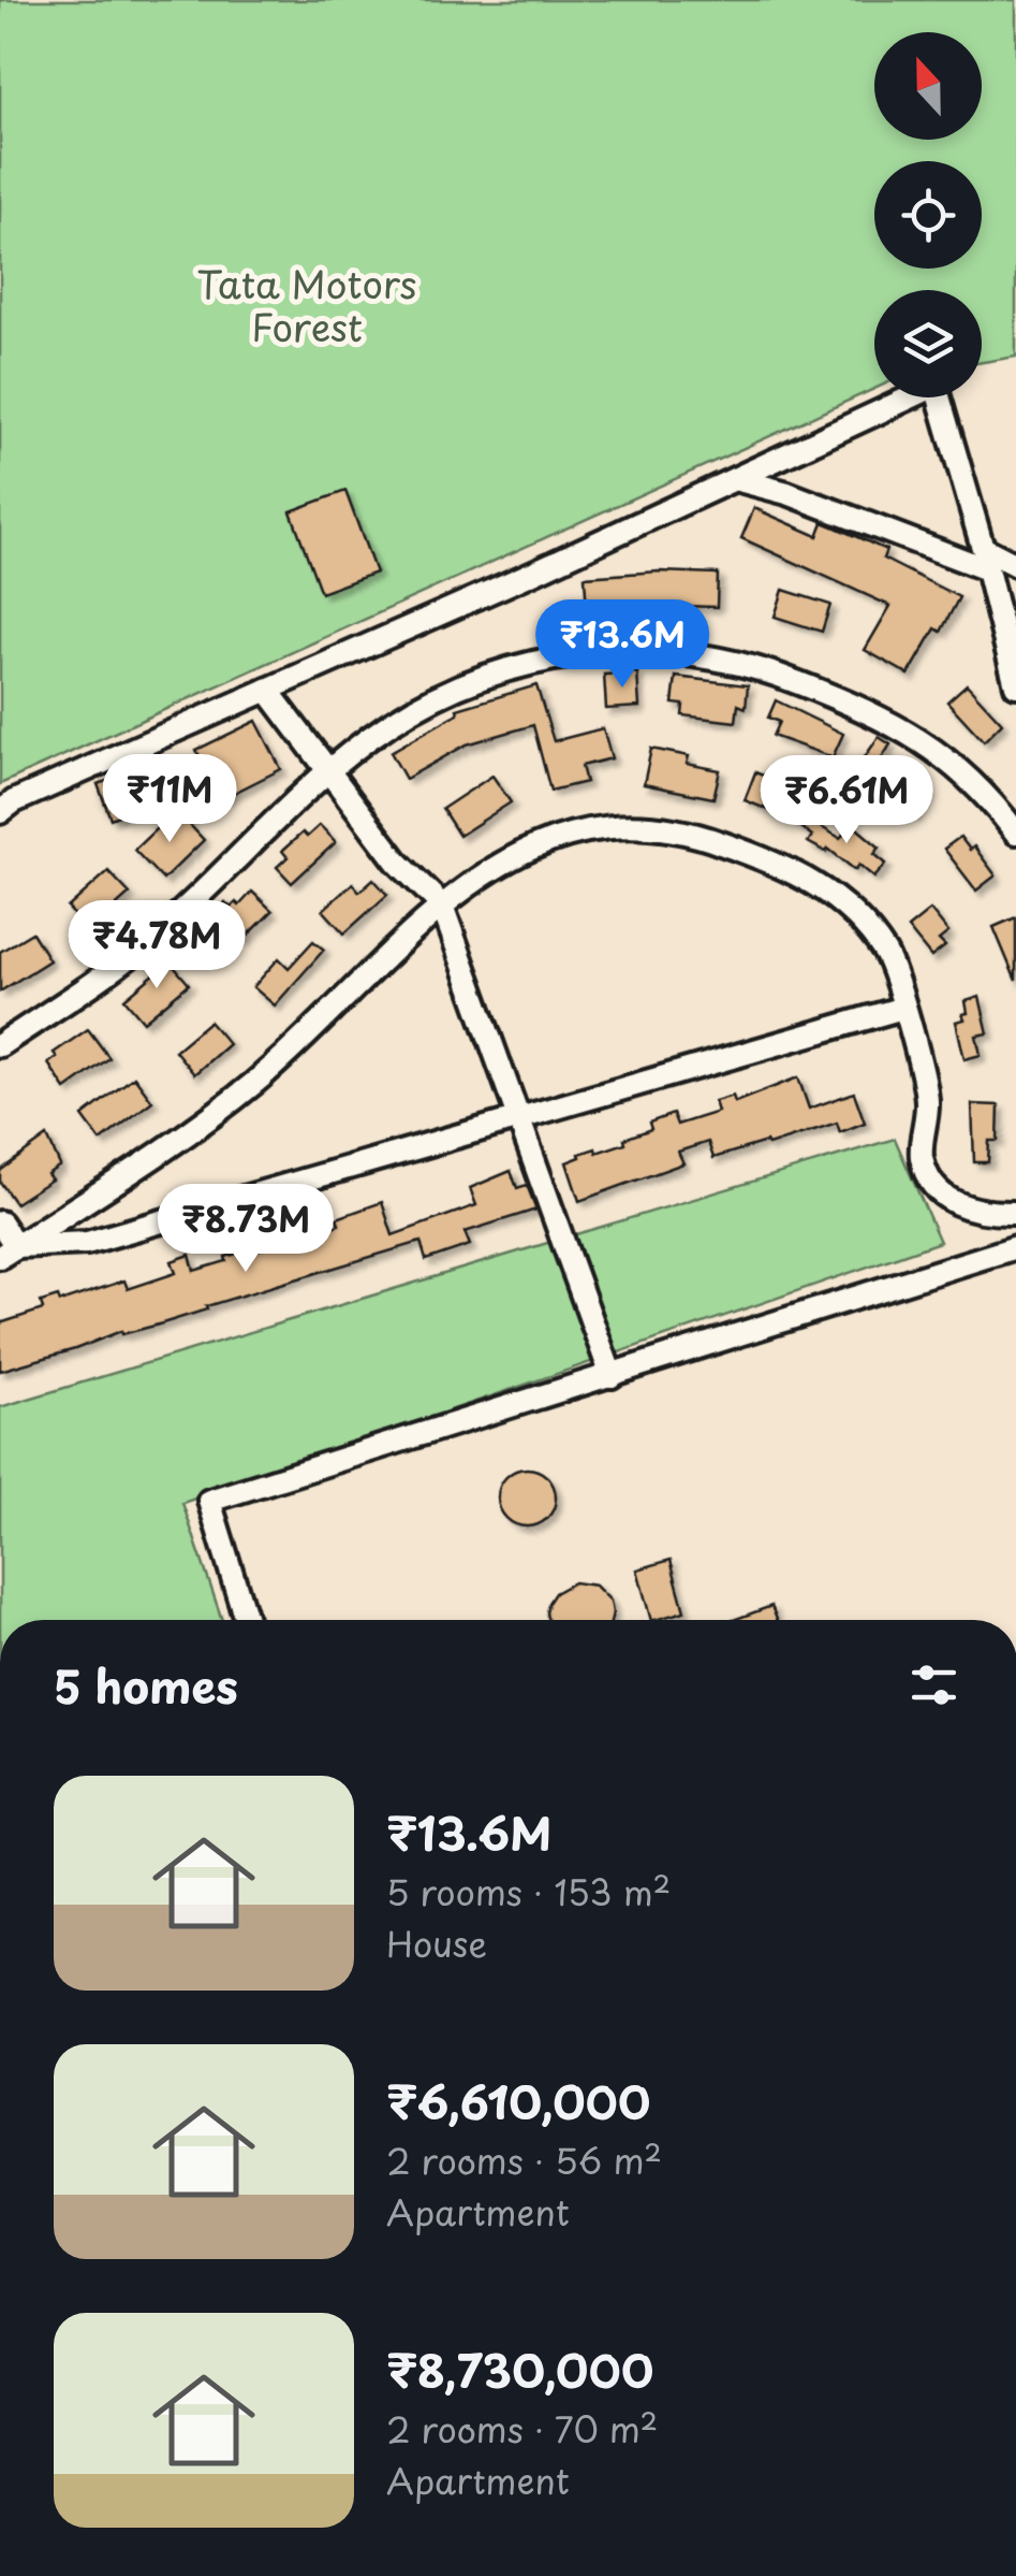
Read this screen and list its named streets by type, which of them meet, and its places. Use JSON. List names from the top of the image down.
{
  "parks": ["Tata Motors Forest"],
  "north": "top",
  "page": {
    "price": [
      "₹13.6M",
      "₹11M",
      "₹6.61M",
      "₹4.78M",
      "₹8.73M"
    ],
    "heading": "5 homes",
    "list": [
      {
        "name": "₹13.6M",
        "note": "5 rooms · 153 m² · House"
      },
      {
        "name": "₹6,610,000",
        "note": "2 rooms · 56 m² · Apartment"
      },
      {
        "name": "₹8,730,000",
        "note": "2 rooms · 70 m² · Apartment"
      }
    ]
  }
}
